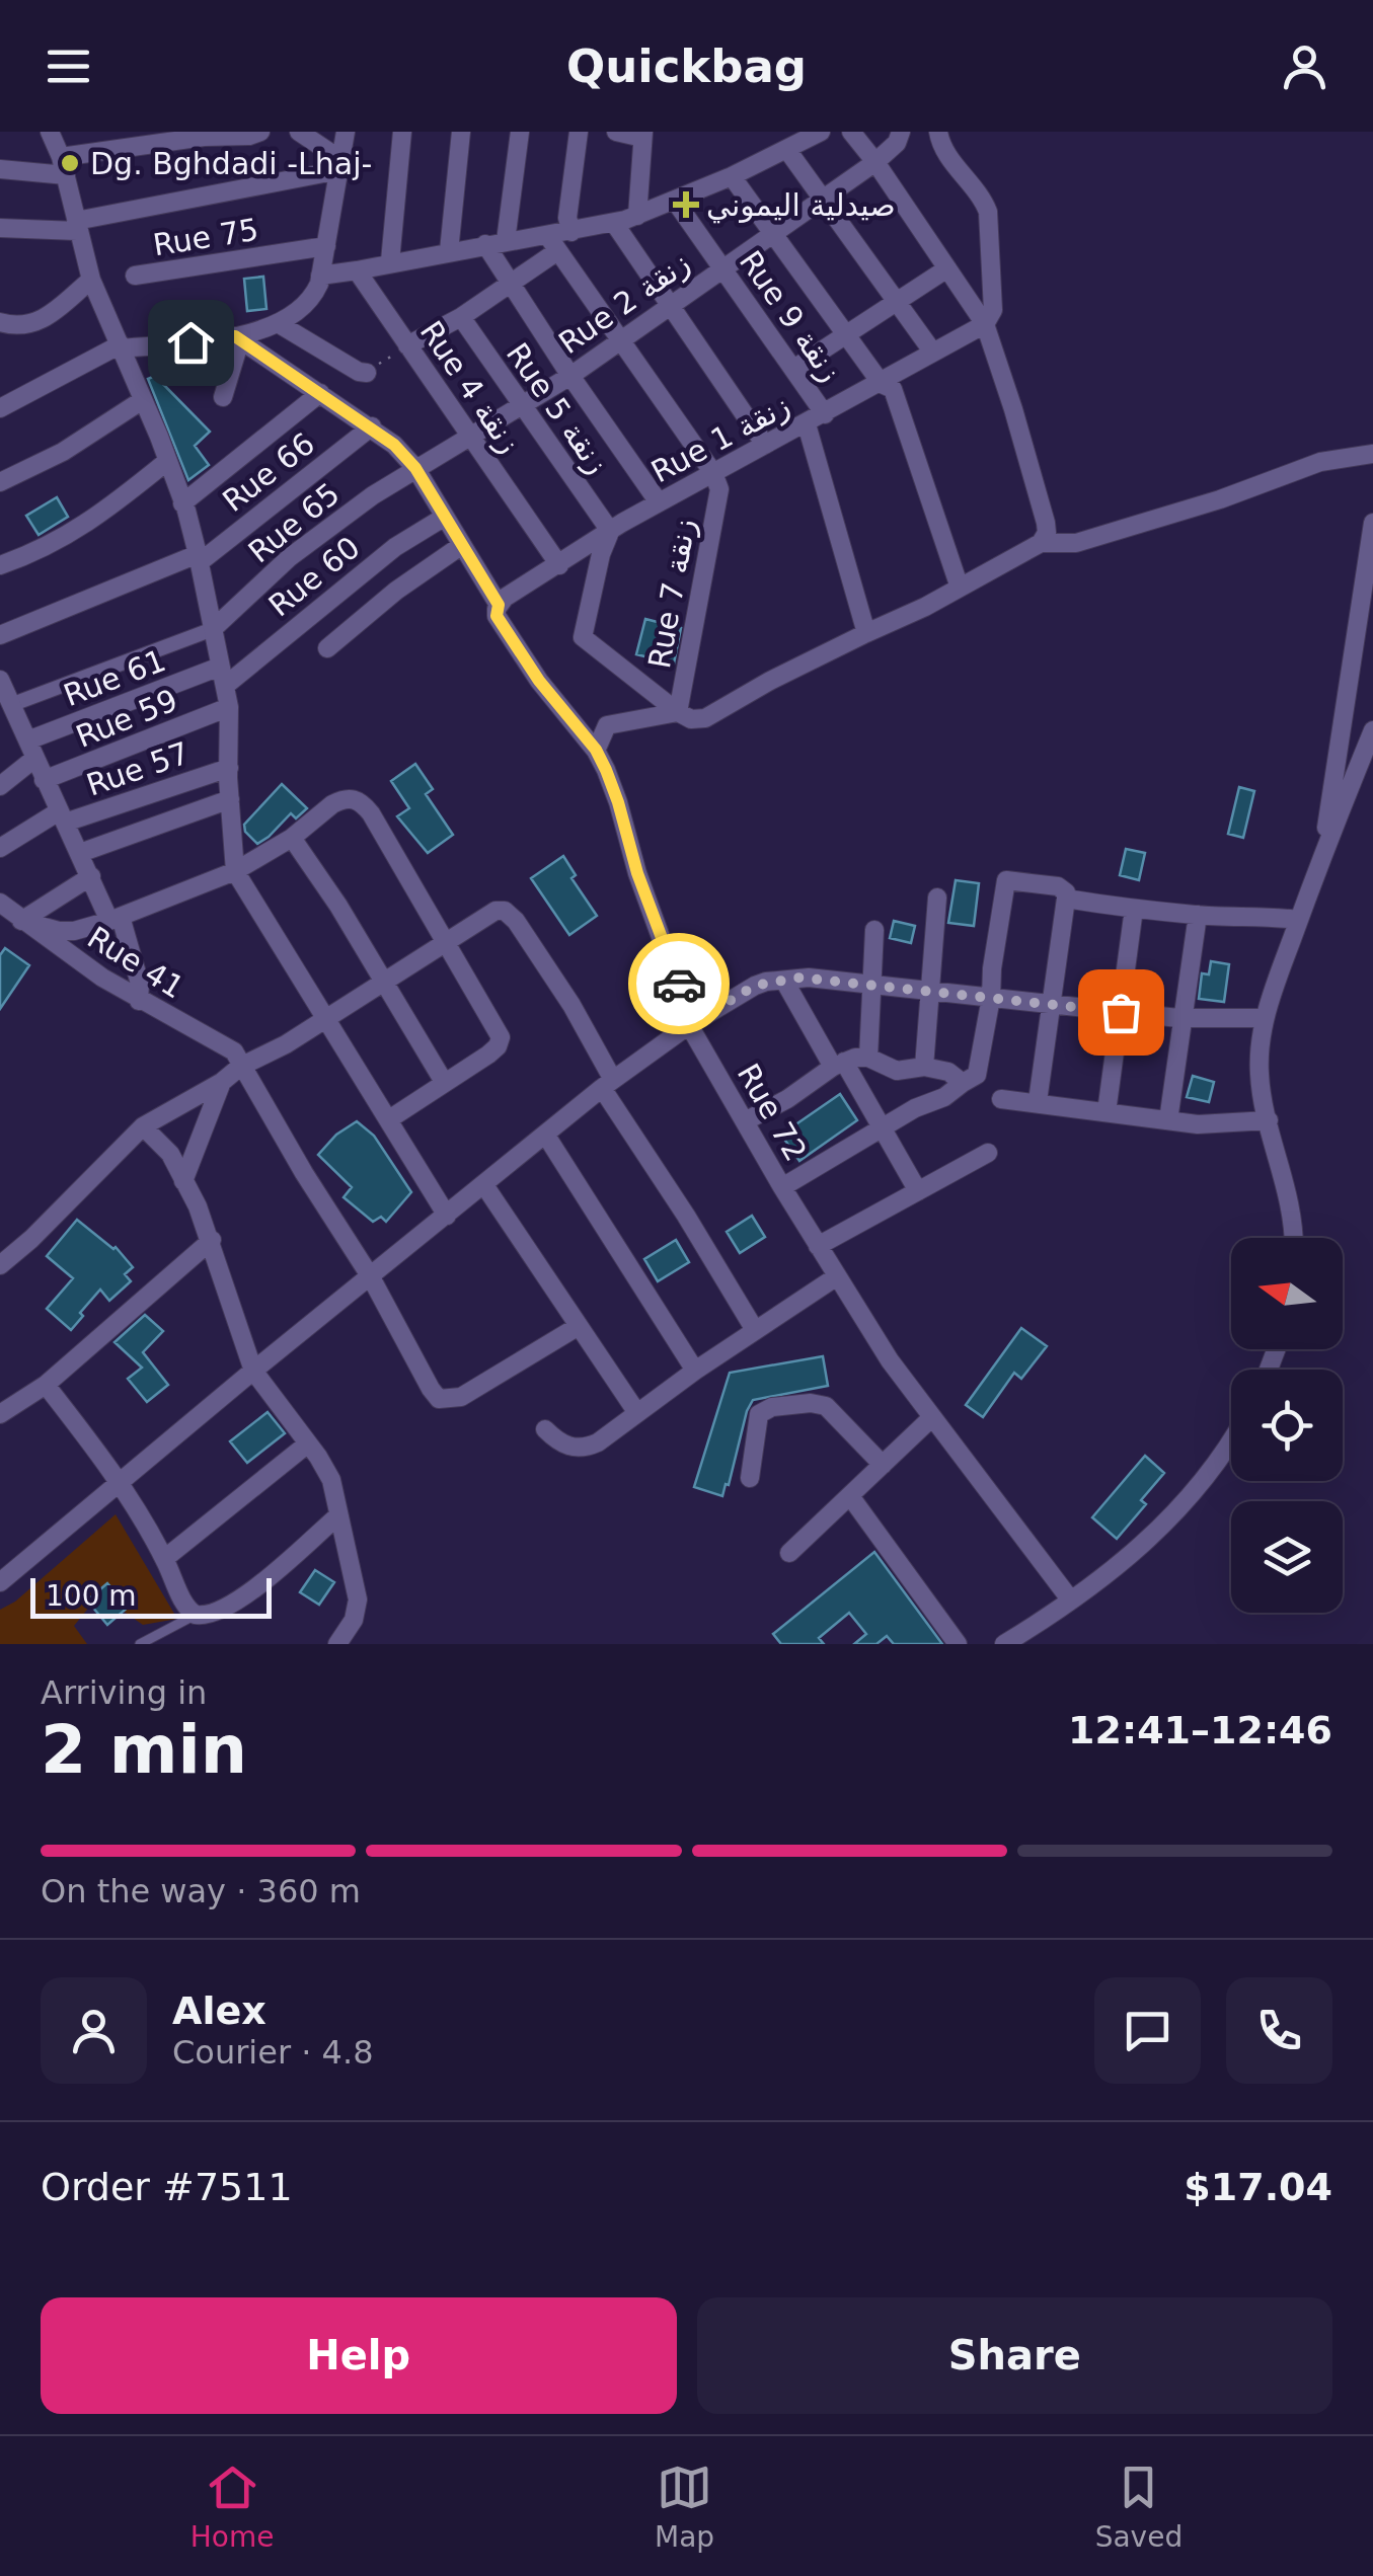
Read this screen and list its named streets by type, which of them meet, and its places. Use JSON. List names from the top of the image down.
{
  "streets": {
    "street": [
      "Rue 75",
      "Rue 2 زنقة",
      "Rue 9 زنقة",
      "Rue 4 زنقة",
      "Rue 5 زنقة",
      "Rue 1 زنقة",
      "Rue 66",
      "Rue 65",
      "Rue 60",
      "Rue 7 زنقة",
      "Rue 61",
      "Rue 59",
      "Rue 57",
      "Rue 41",
      "Rue 72"
    ]
  },
  "crossings": [
    ["Rue 2 زنقة", "Rue 9 زنقة"],
    ["Rue 2 زنقة", "Rue 4 زنقة"],
    ["Rue 2 زنقة", "Rue 5 زنقة"],
    ["Rue 2 زنقة", "Rue 65"],
    ["Rue 2 زنقة", "Rue 72"],
    ["Rue 9 زنقة", "Rue 1 زنقة"],
    ["Rue 4 زنقة", "Rue 1 زنقة"],
    ["Rue 5 زنقة", "Rue 1 زنقة"],
    ["Rue 1 زنقة", "Rue 7 زنقة"],
    ["Rue 1 زنقة", "Rue 72"],
    ["Rue 66", "Rue 72"],
    ["Rue 65", "Rue 72"],
    ["Rue 60", "Rue 61"],
    ["Rue 60", "Rue 72"]
  ],
  "places": {
    "other": ["Dg. Bghdadi -Lhaj-"],
    "health": ["صيدلية اليموني"]
  },
  "scale_bar": "100 m",
  "north": "left",
  "page": {
    "header": "Quickbag",
    "scale": "100 m",
    "heading": ["2 min", "Arriving in", "12:41–12:46"],
    "panel": [
      "Alex",
      "Courier · 4.8",
      "Order #7511",
      "$17.04"
    ],
    "bar": "On the way · 360 m",
    "buttons": ["Help", "Share"],
    "tabs": ["Home", "Map", "Saved"]
  }
}
